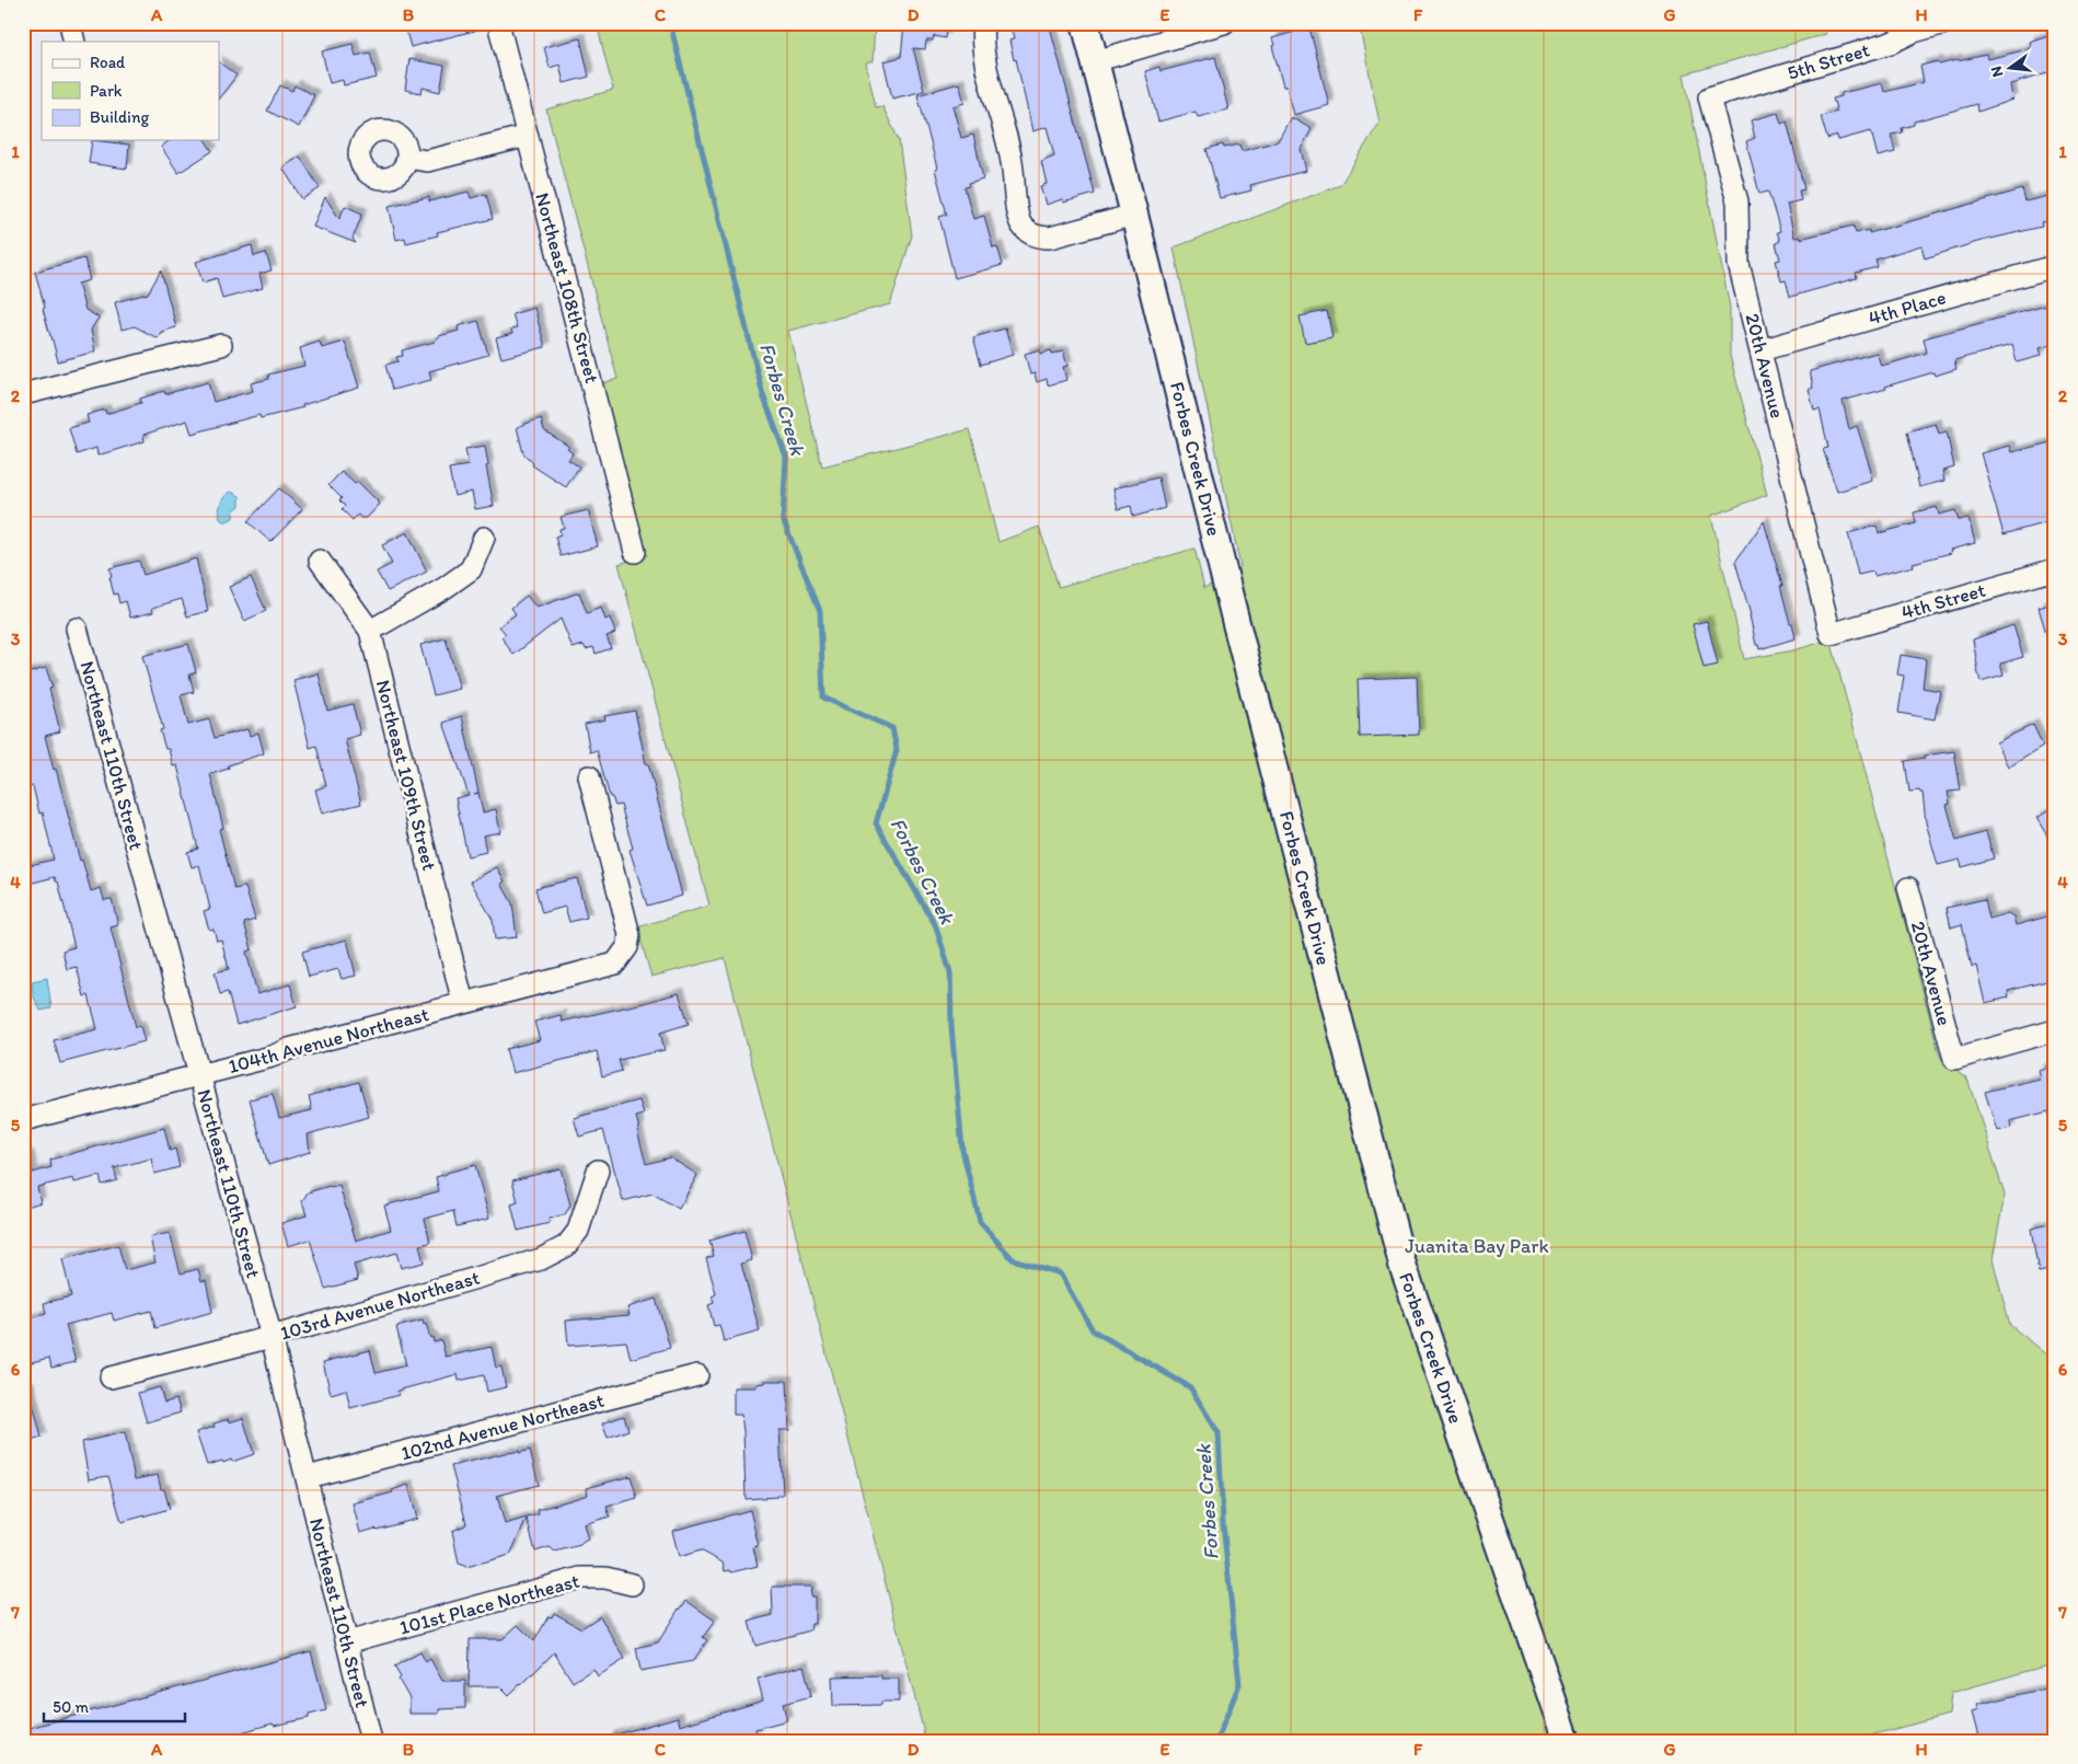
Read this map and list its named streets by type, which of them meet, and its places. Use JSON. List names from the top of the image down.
{
  "streets": {
    "street": [
      "5th Street",
      "Northeast 108th Street",
      "4th Place",
      "20th Avenue",
      "Forbes Creek Drive",
      "4th Street",
      "Northeast 110th Street",
      "Northeast 109th Street",
      "104th Avenue Northeast",
      "103rd Avenue Northeast",
      "102nd Avenue Northeast",
      "101st Place Northeast"
    ]
  },
  "crossings": [
    ["5th Street", "20th Avenue"],
    ["4th Place", "20th Avenue"],
    ["20th Avenue", "4th Street"],
    ["Northeast 110th Street", "104th Avenue Northeast"],
    ["Northeast 110th Street", "103rd Avenue Northeast"],
    ["Northeast 110th Street", "102nd Avenue Northeast"],
    ["Northeast 110th Street", "101st Place Northeast"],
    ["Northeast 109th Street", "104th Avenue Northeast"]
  ],
  "water": ["Forbes Creek"],
  "parks": ["Juanita Bay Park"],
  "legend": ["Road", "Park", "Building"],
  "scale_bar": "50 m",
  "north": "left",
  "grid": {
    "columns": [
      "A",
      "B",
      "C",
      "D",
      "E",
      "F",
      "G",
      "H"
    ],
    "rows": [
      "1",
      "2",
      "3",
      "4",
      "5",
      "6",
      "7"
    ]
  }
}
